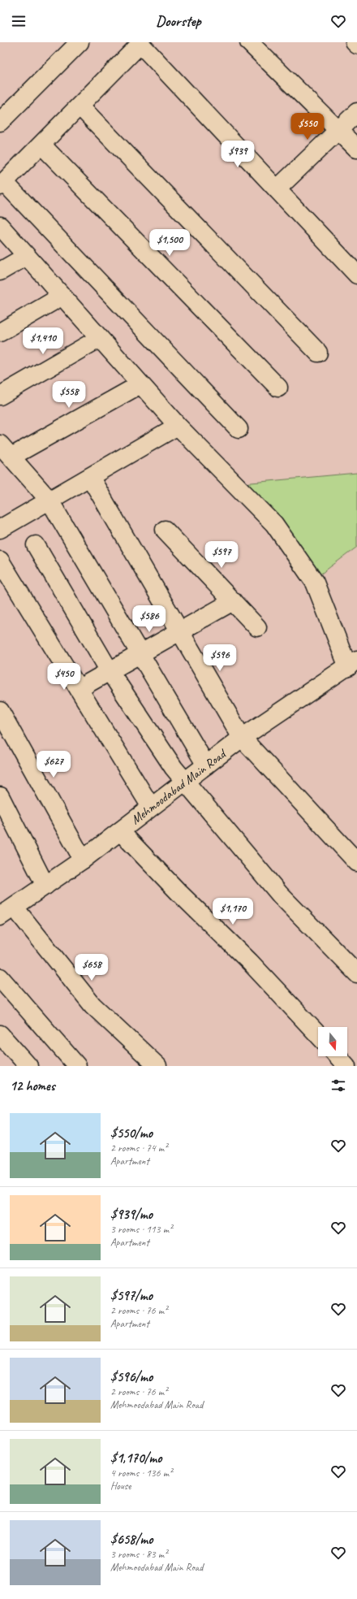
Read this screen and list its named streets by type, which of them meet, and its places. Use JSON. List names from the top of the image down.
{
  "streets": {
    "street": ["Mehmoodabad Main Road"]
  },
  "north": "bottom",
  "page": {
    "header": "Doorstep",
    "price": [
      "$550",
      "$939",
      "$1,500",
      "$1,410",
      "$558",
      "$597",
      "$586",
      "$596",
      "$450",
      "$627",
      "$1,170",
      "$658"
    ],
    "heading": "12 homes",
    "list": [
      {
        "name": "$550/mo",
        "note": "2 rooms · 74 m² · Apartment"
      },
      {
        "name": "$939/mo",
        "note": "3 rooms · 113 m² · Apartment"
      },
      {
        "name": "$597/mo",
        "note": "2 rooms · 76 m² · Apartment"
      },
      {
        "name": "$596/mo",
        "note": "2 rooms · 76 m² · Mehmoodabad Main Road"
      },
      {
        "name": "$1,170/mo",
        "note": "4 rooms · 136 m² · House"
      },
      {
        "name": "$658/mo",
        "note": "3 rooms · 83 m² · Mehmoodabad Main Road"
      }
    ]
  }
}
